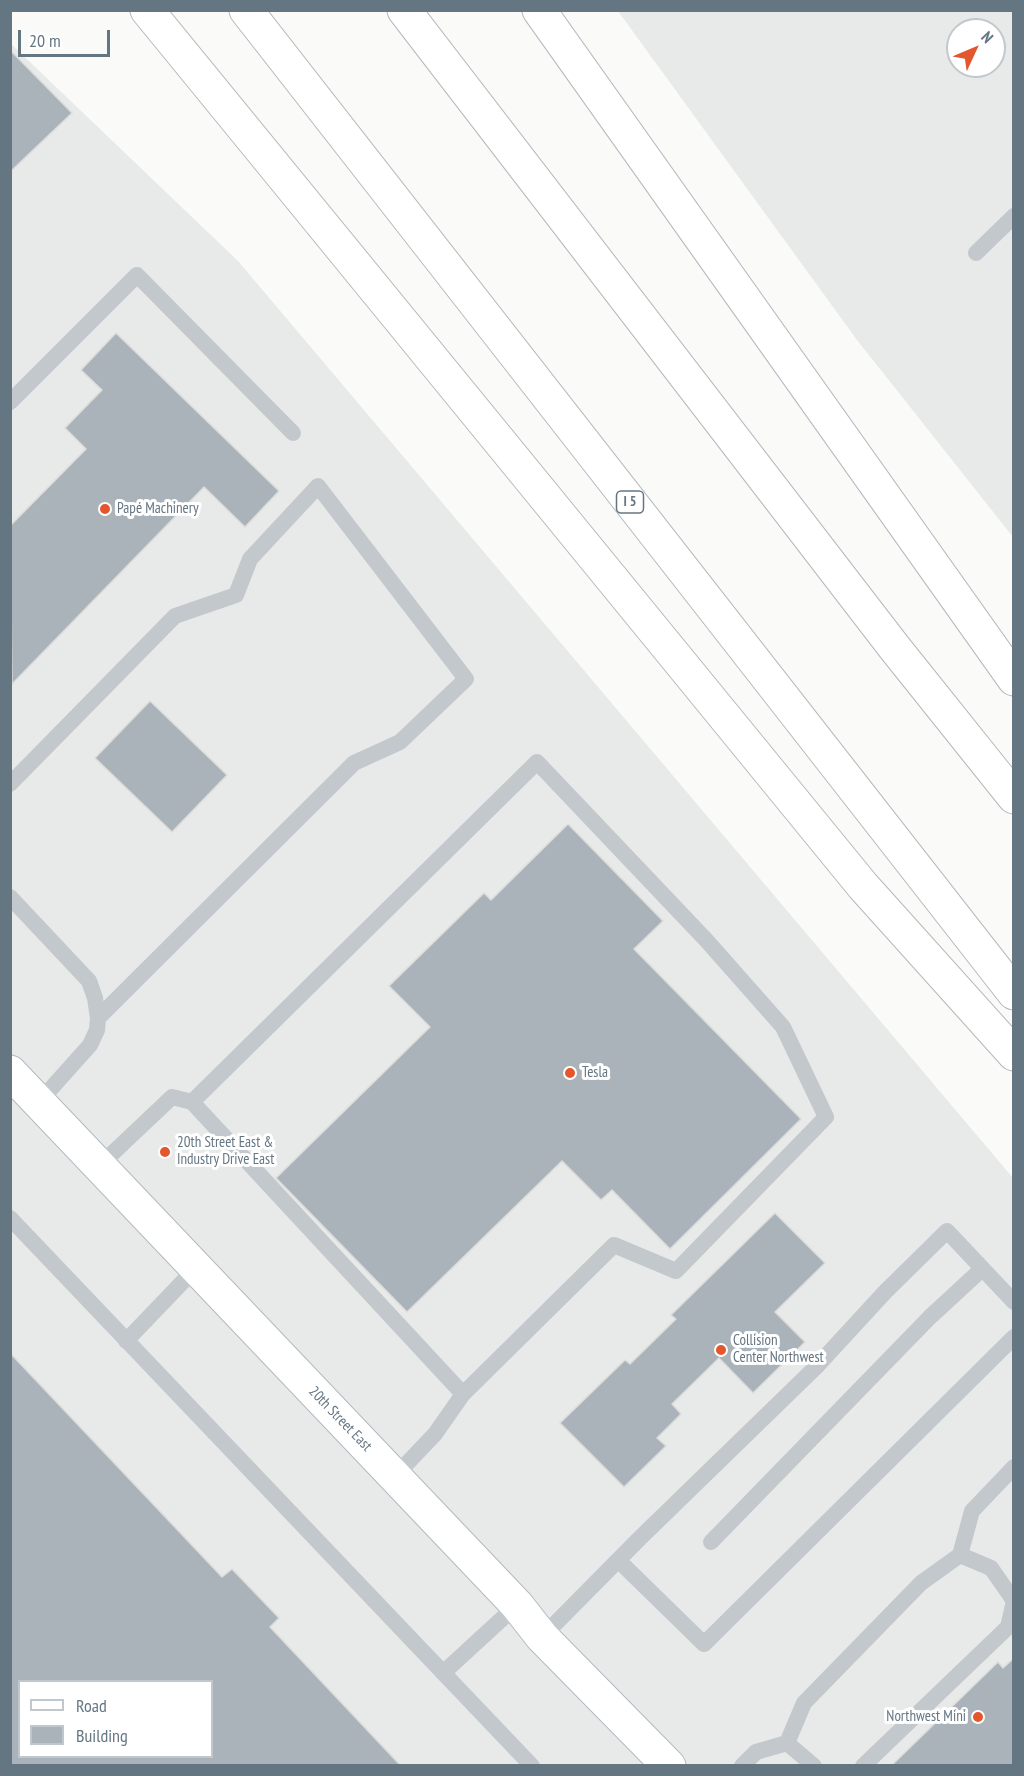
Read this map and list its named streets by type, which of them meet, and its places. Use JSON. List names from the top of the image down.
{
  "streets": {
    "main road": ["I 5", "20th Street East"]
  },
  "places": [
    "Papé Machinery",
    "Tesla",
    "20th Street East & Industry Drive East",
    "Collision Center Northwest",
    "Northwest Mini"
  ],
  "legend": ["Road", "Building"],
  "scale_bar": "20 m",
  "north": "top right"
}
